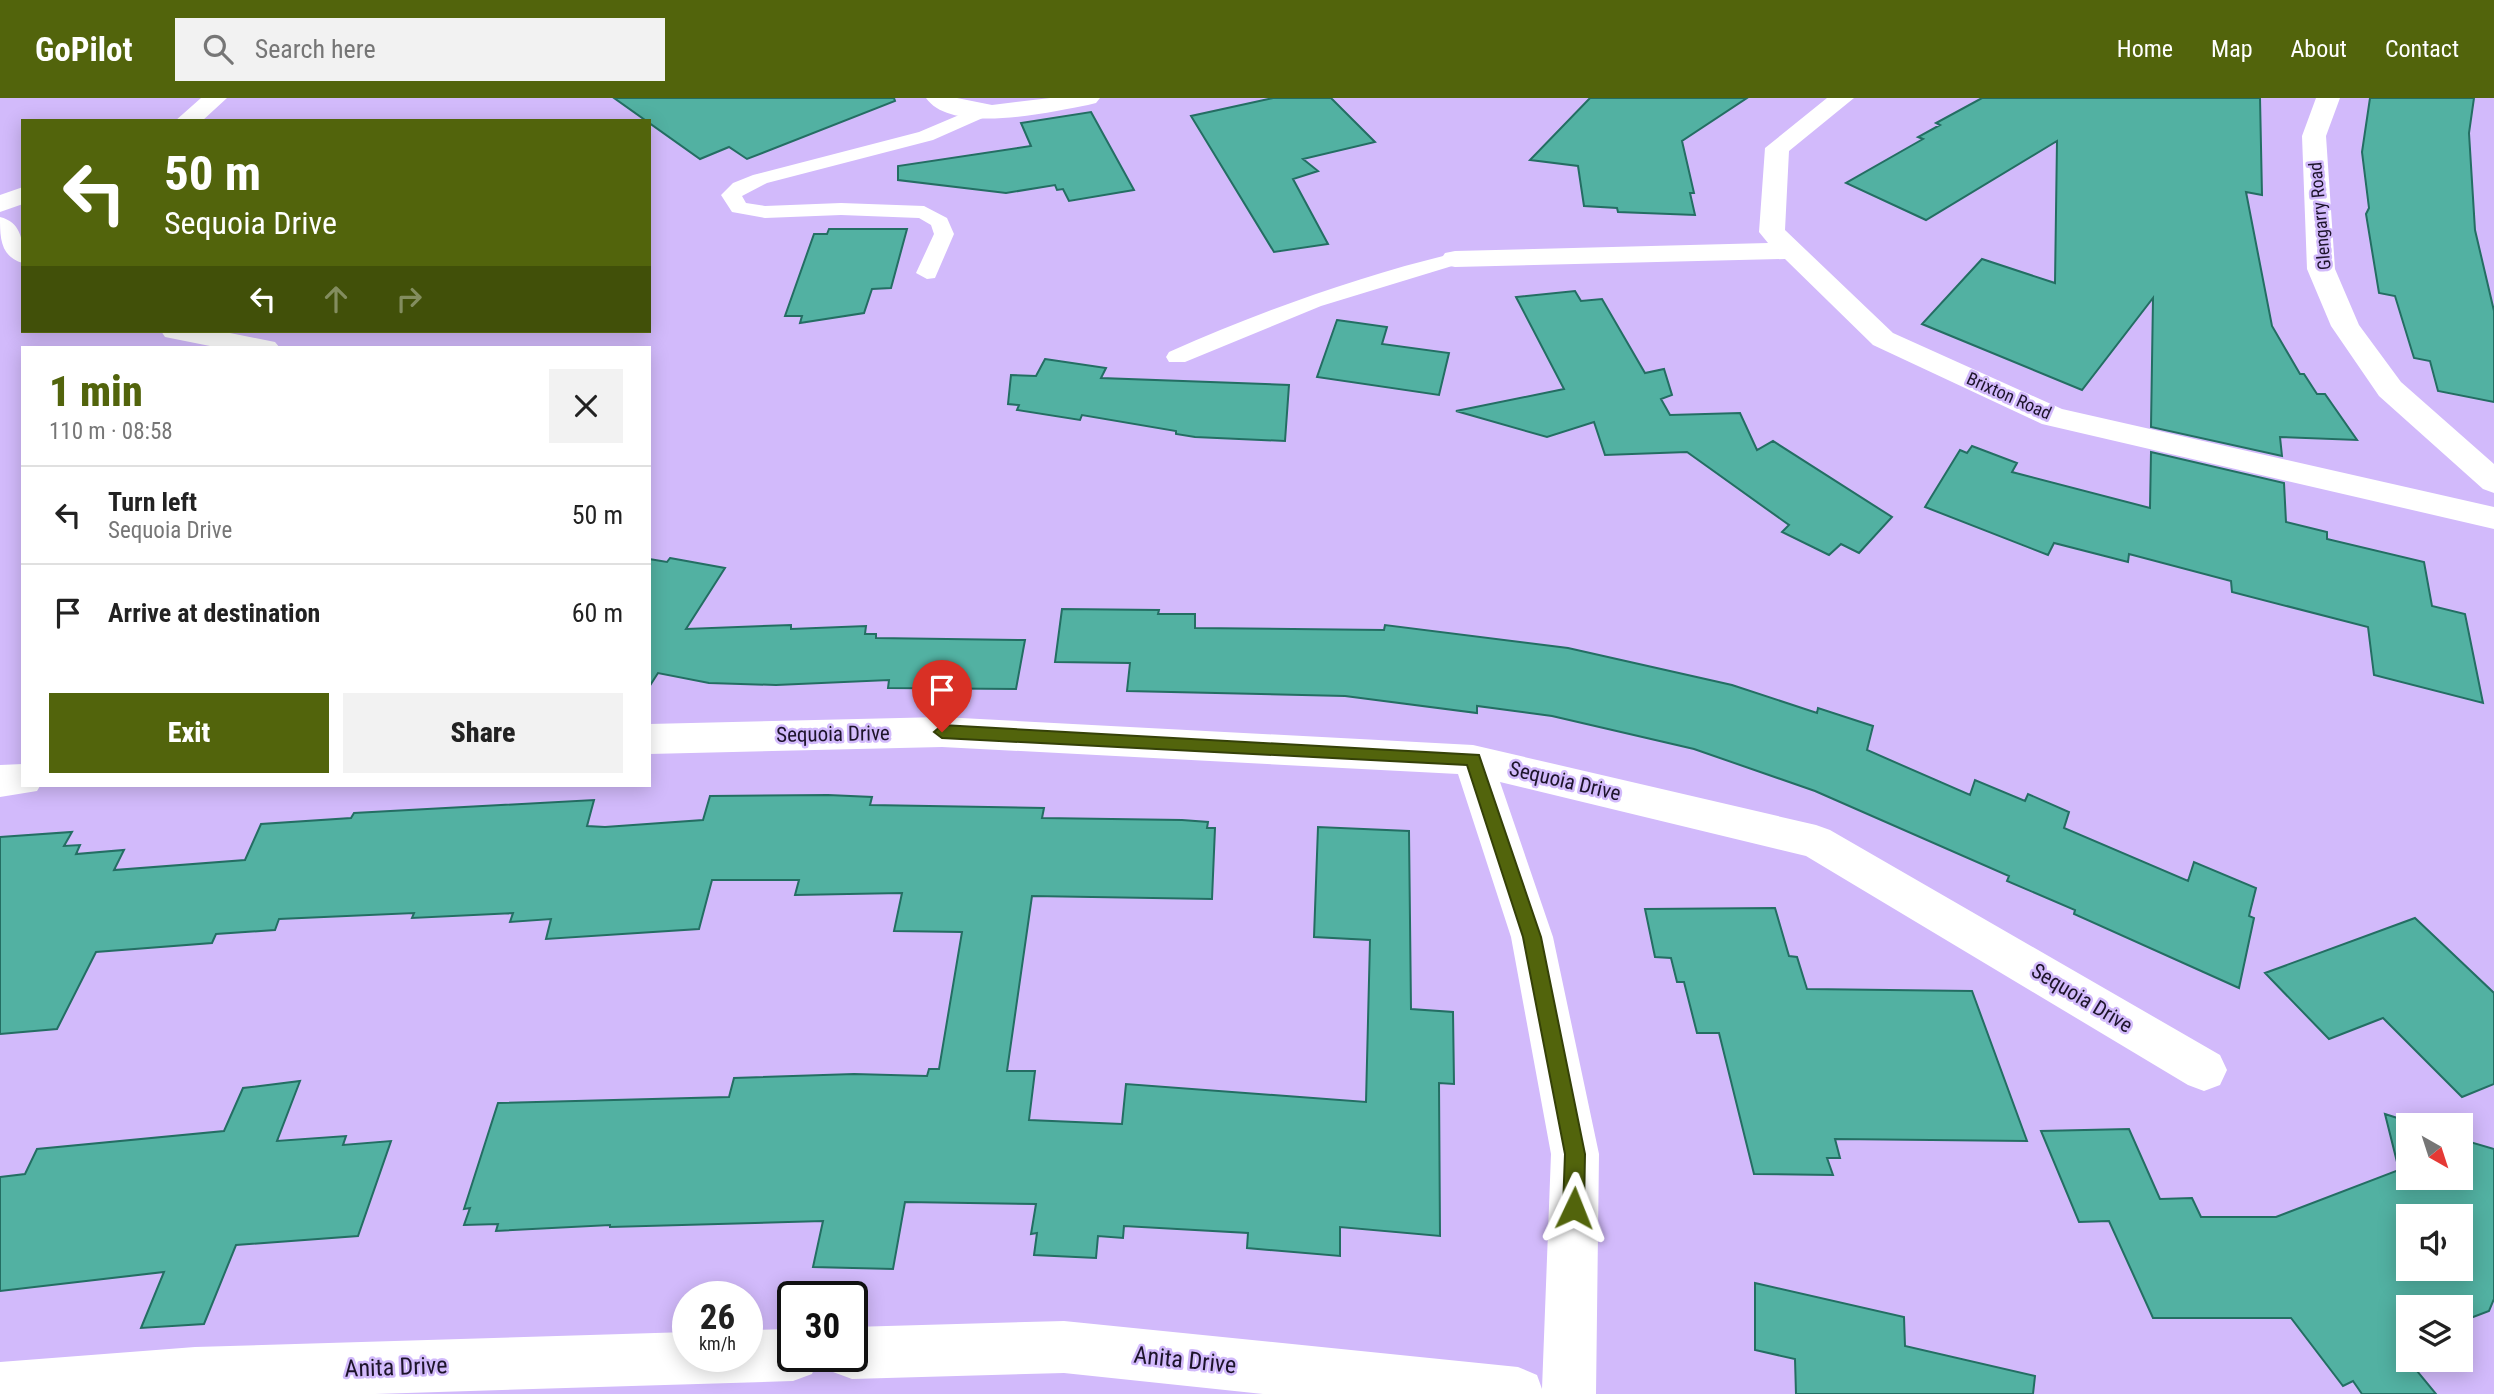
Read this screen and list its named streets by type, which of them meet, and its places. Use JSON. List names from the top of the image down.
{
  "streets": {
    "street": [
      "Glengarry Road",
      "Brixton Road",
      "Sequoia Drive",
      "Anita Drive"
    ]
  },
  "north": "bottom right",
  "page": {
    "header": "GoPilot",
    "search": "Search here",
    "nav": [
      "Home",
      "Map",
      "About",
      "Contact"
    ],
    "turn": ["50 m", "Sequoia Drive"],
    "heading": ["1 min", "110 m · 08:58"],
    "list": [
      {
        "name": "Turn left",
        "note": "Sequoia Drive",
        "value": "50 m"
      },
      {
        "name": "Arrive at destination",
        "value": "60 m"
      }
    ],
    "buttons": ["Exit", "Share"],
    "speed": "26 km/h",
    "limit": "30"
  }
}
